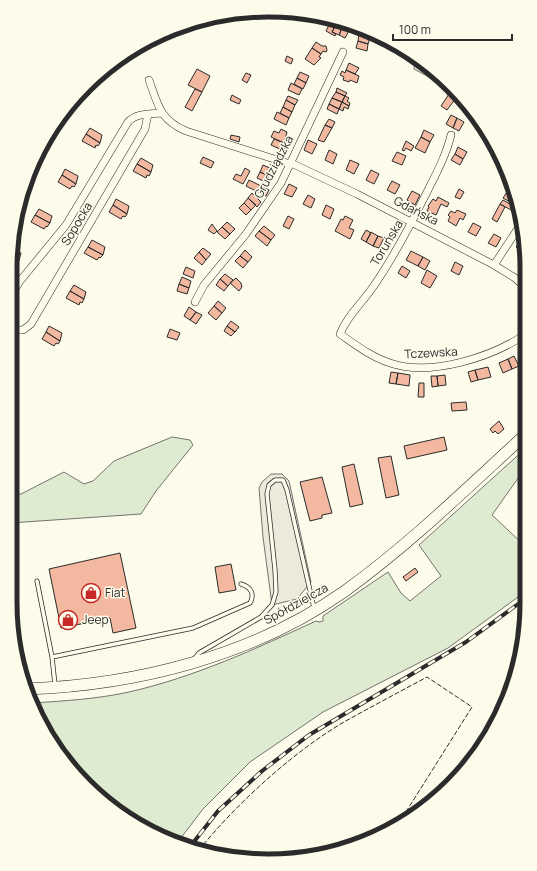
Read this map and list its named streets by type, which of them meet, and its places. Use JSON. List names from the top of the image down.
{
  "streets": {
    "main road": ["Spółdzielcza"],
    "street": [
      "Grudziądzka",
      "Gdańska",
      "Sopocka",
      "Toruńska",
      "Tczewska"
    ]
  },
  "crossings": [
    ["Grudziądzka", "Gdańska"],
    ["Gdańska", "Sopocka"],
    ["Gdańska", "Toruńska"],
    ["Toruńska", "Tczewska"]
  ],
  "places": {
    "shop": ["Fiat", "Jeep"]
  },
  "scale_bar": "100 m"
}
